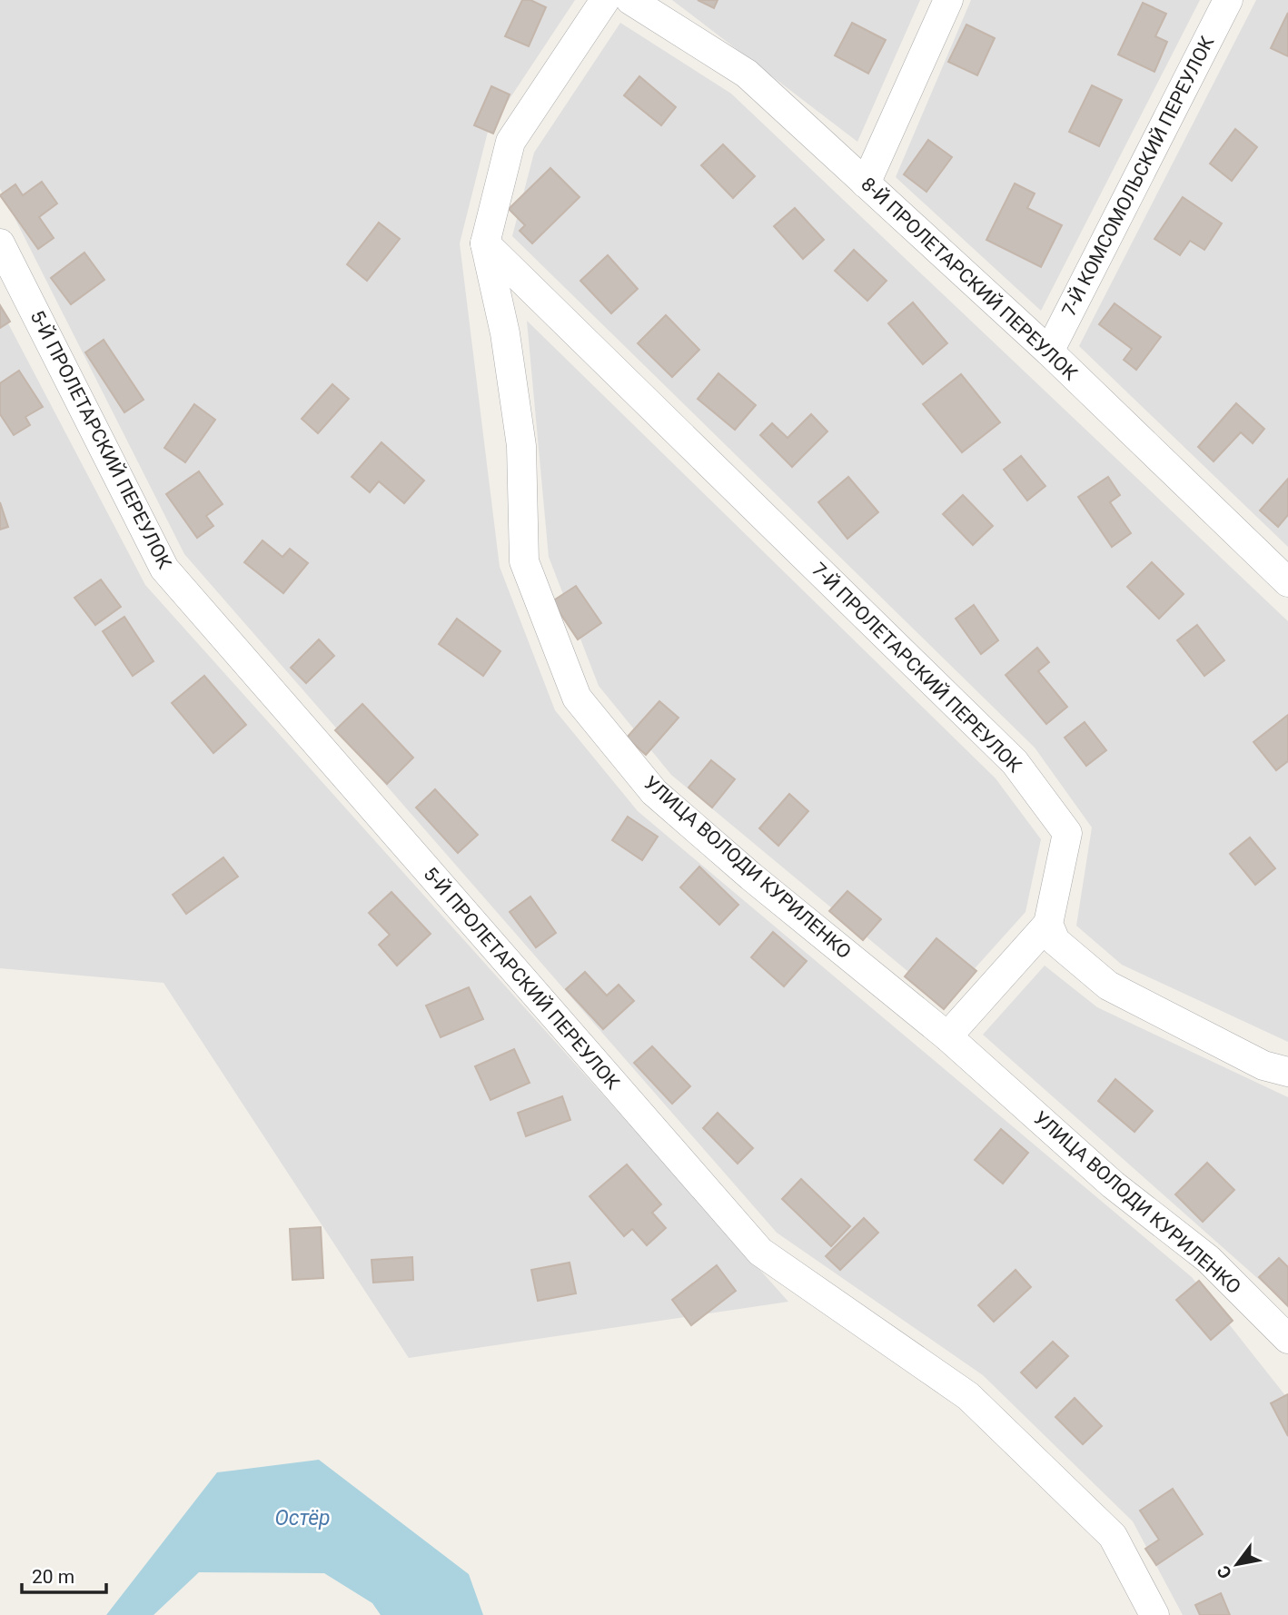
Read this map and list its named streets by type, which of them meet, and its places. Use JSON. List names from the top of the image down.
{
  "streets": {
    "street": [
      "7-Й КОМСОМОЛЬСКИЙ ПЕРЕУЛОК",
      "8-Й ПРОЛЕТАРСКИЙ ПЕРЕУЛОК",
      "5-Й ПРОЛЕТАРСКИЙ ПЕРЕУЛОК",
      "7-Й ПРОЛЕТАРСКИЙ ПЕРЕУЛОК",
      "УЛИЦА ВОЛОДИ КУРИЛЕНКО"
    ]
  },
  "crossings": [
    ["7-Й КОМСОМОЛЬСКИЙ ПЕРЕУЛОК", "8-Й ПРОЛЕТАРСКИЙ ПЕРЕУЛОК"],
    ["7-Й ПРОЛЕТАРСКИЙ ПЕРЕУЛОК", "УЛИЦА ВОЛОДИ КУРИЛЕНКО"]
  ],
  "water": ["Остёр"],
  "scale_bar": "20 m",
  "north": "bottom left"
}
